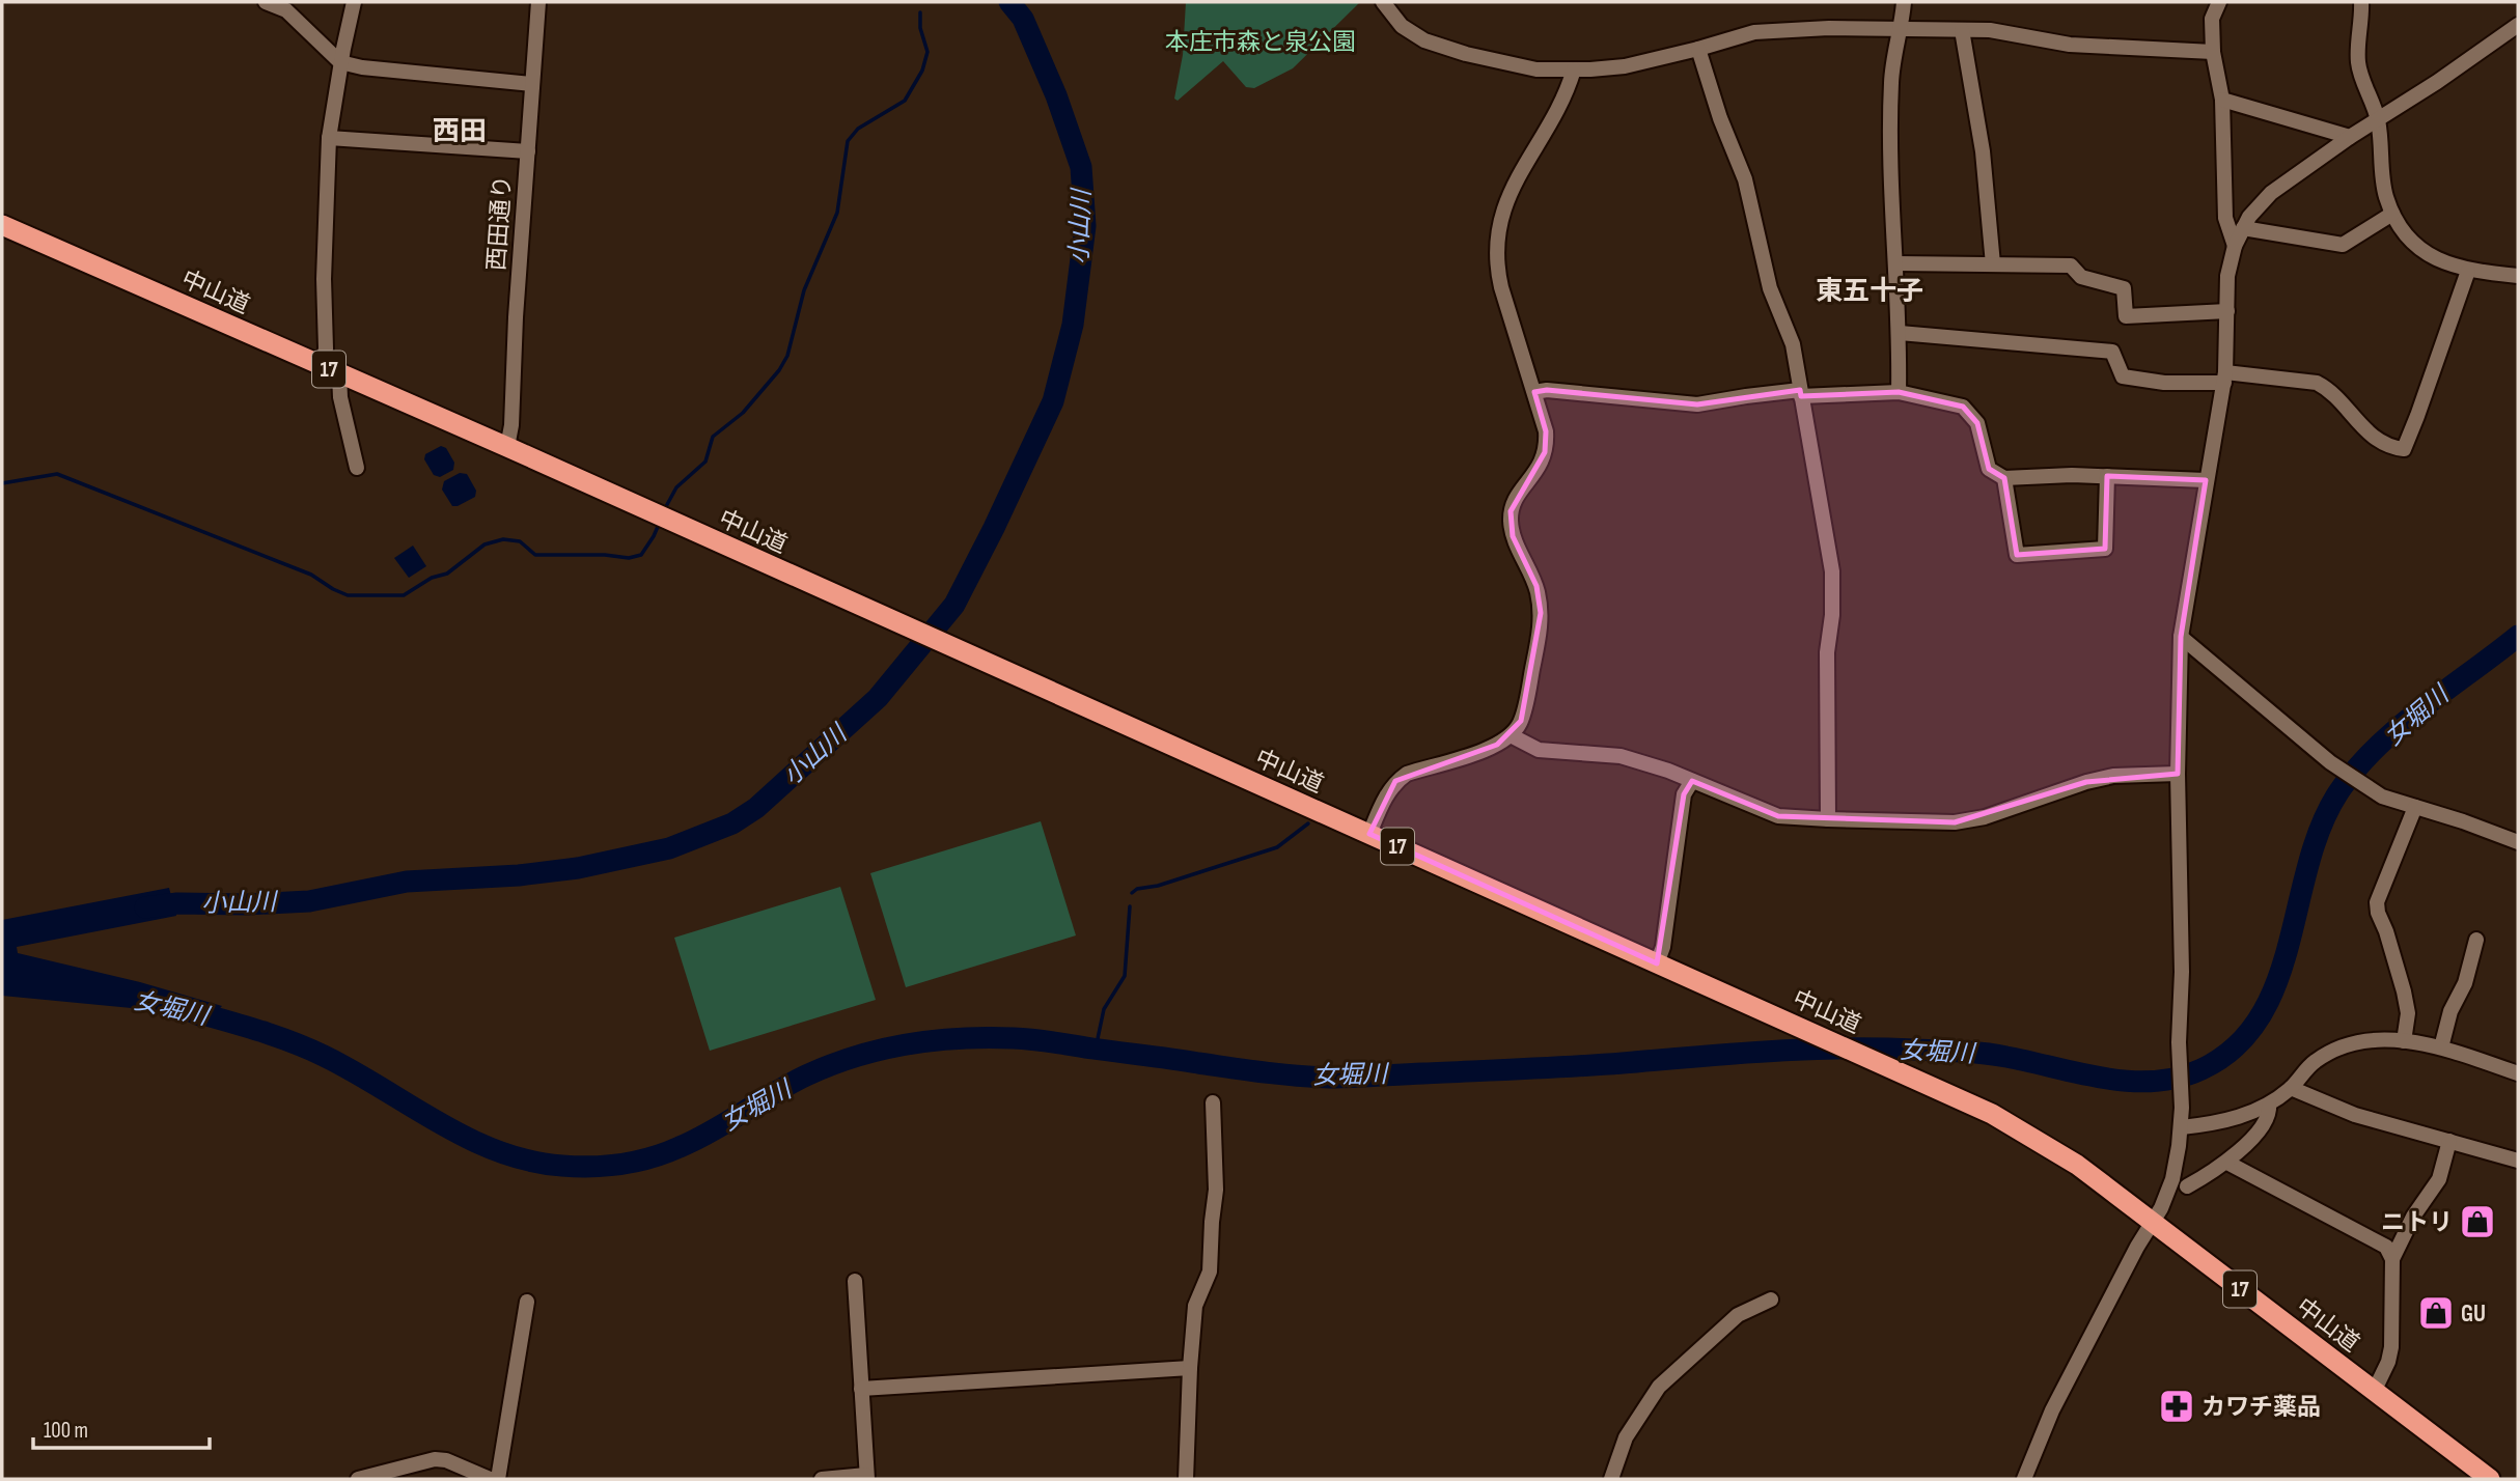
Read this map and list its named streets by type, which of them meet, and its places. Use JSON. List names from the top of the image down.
{
  "streets": {
    "highway": ["中山道", "17"],
    "street": ["西田通り"]
  },
  "crossings": [
    ["西田通り", "中山道"]
  ],
  "districts": ["西田", "東五十子"],
  "water": ["小山川", "女堀川"],
  "parks": ["本庄市森と泉公園"],
  "places": {
    "shop": ["ニトリ", "GU"],
    "pharmacy": ["カワチ薬品"]
  },
  "scale_bar": "100 m"
}
